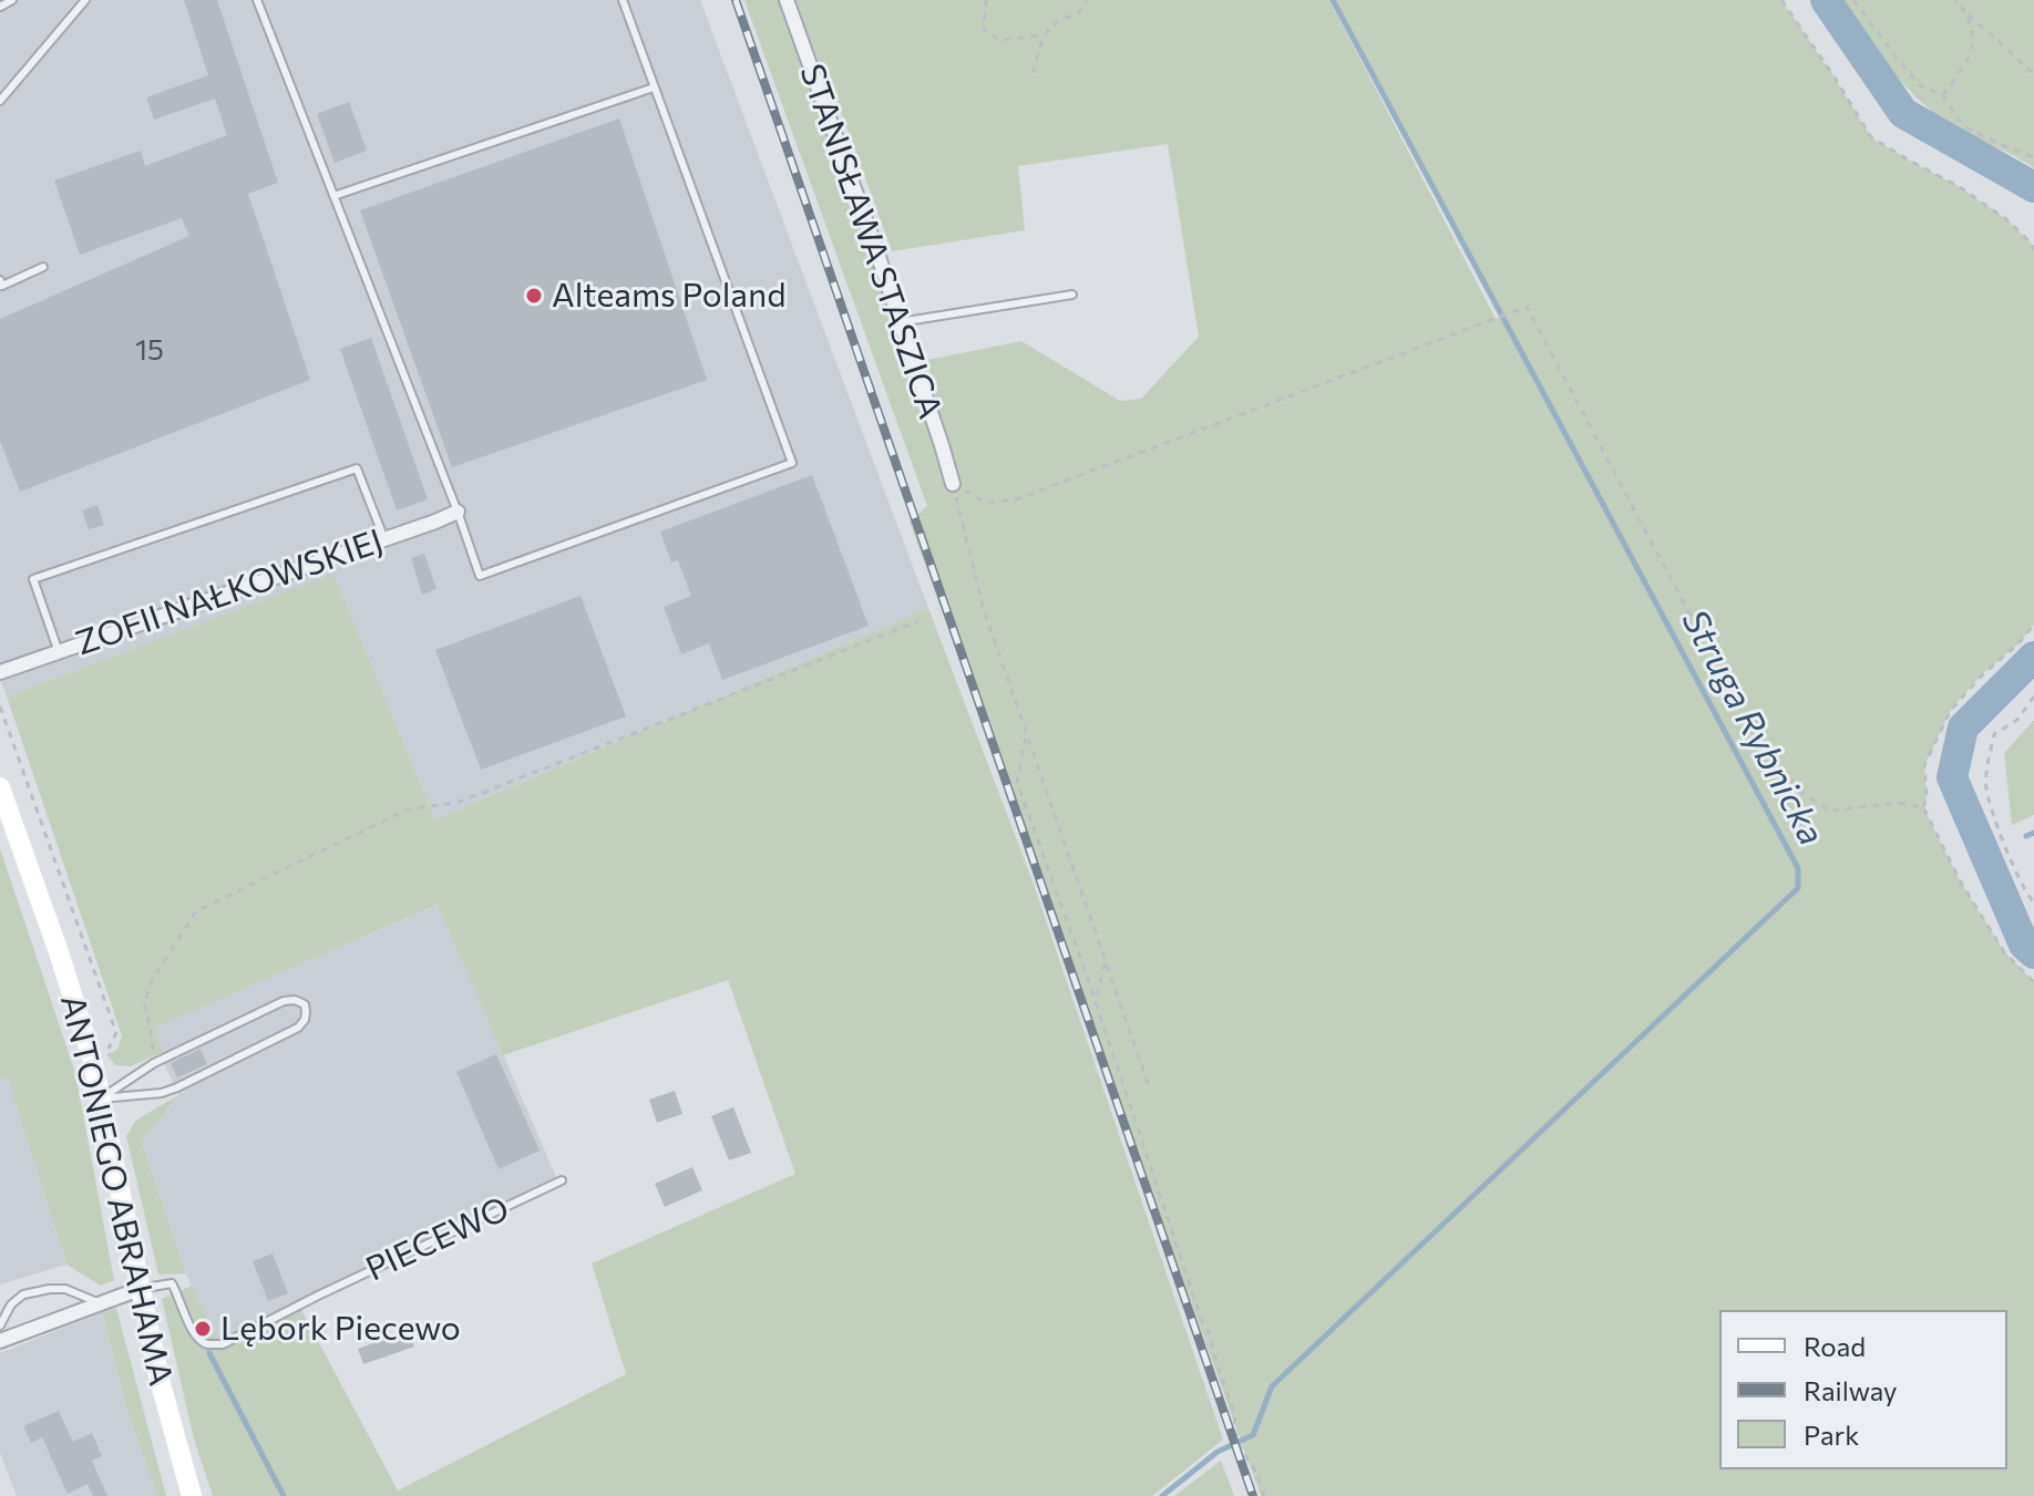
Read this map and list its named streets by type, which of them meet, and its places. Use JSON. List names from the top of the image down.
{
  "streets": {
    "main road": ["ANTONIEGO ABRAHAMA"],
    "street": ["STANISŁAWA STASZICA", "ZOFII NAŁKOWSKIEJ", "PIECEWO"]
  },
  "crossings": [
    ["ANTONIEGO ABRAHAMA", "PIECEWO"]
  ],
  "water": ["Struga Rybnicka"],
  "places": ["Alteams Poland", "Lębork Piecewo"],
  "house_numbers": ["15"],
  "legend": ["Road", "Railway", "Park"]
}
